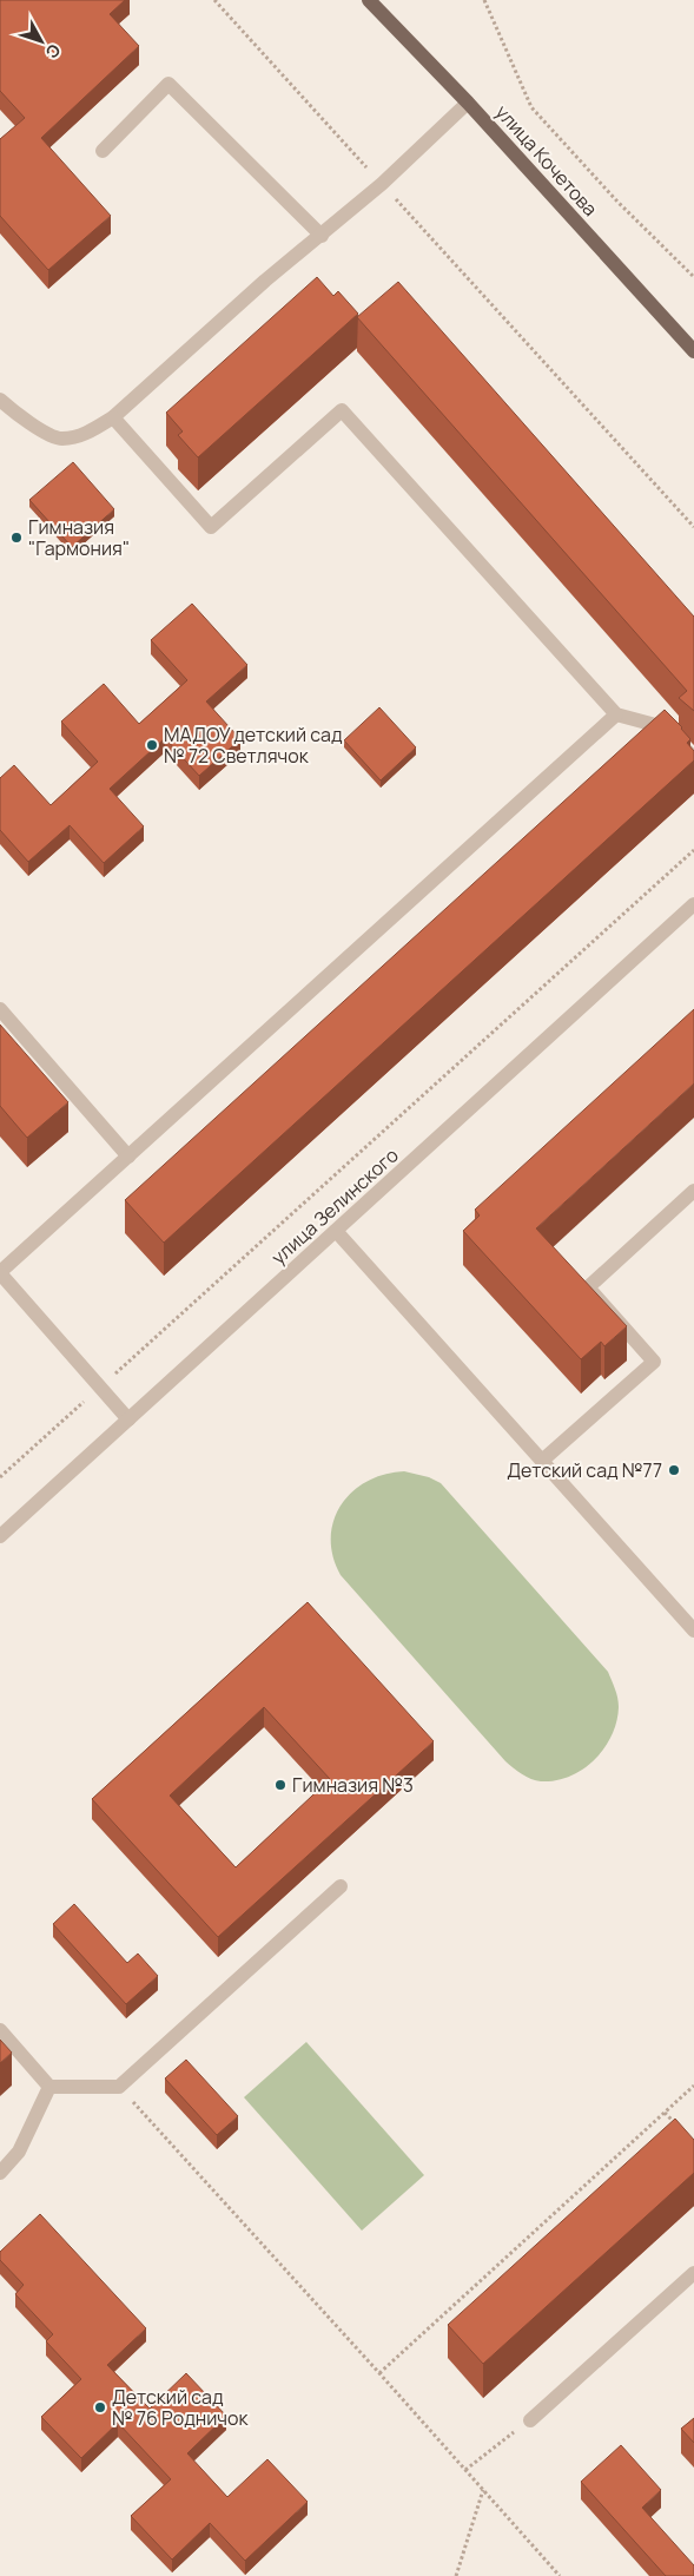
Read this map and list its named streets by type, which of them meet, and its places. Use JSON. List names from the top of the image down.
{
  "streets": {
    "main road": ["улица Кочетова"],
    "street": ["улица Зелинского"]
  },
  "places": [
    "Гимназия \"Гармония\"",
    "МАДОУ детский сад № 72 Светлячок",
    "Детский сад №77",
    "Гимназия №3",
    "Детский сад № 76 Родничок"
  ],
  "north": "bottom right"
}
